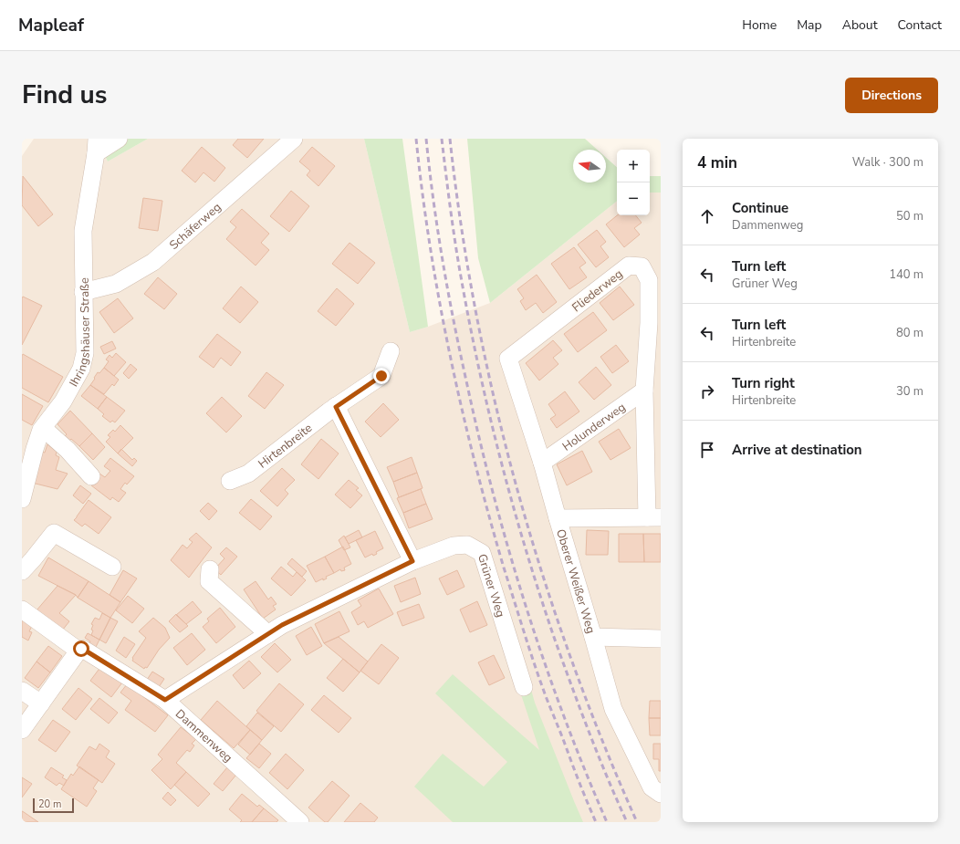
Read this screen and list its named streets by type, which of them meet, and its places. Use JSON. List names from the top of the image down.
{
  "streets": {
    "street": [
      "Schäferweg",
      "Fliederweg",
      "Ihringshäuser Straße",
      "Holunderweg",
      "Hirtenbreite",
      "Oberer Weißer Weg",
      "Grüner Weg",
      "Dammenweg"
    ]
  },
  "crossings": [
    ["Schäferweg", "Ihringshäuser Straße"],
    ["Fliederweg", "Holunderweg"],
    ["Fliederweg", "Oberer Weißer Weg"],
    ["Holunderweg", "Oberer Weißer Weg"],
    ["Grüner Weg", "Dammenweg"]
  ],
  "scale_bar": "20 m",
  "north": "left",
  "page": {
    "header": "Mapleaf",
    "nav": [
      "Home",
      "Map",
      "About",
      "Contact"
    ],
    "title": "Find us",
    "buttons": "Directions",
    "heading": ["4 min", "Walk · 300 m"],
    "map_buttons": ["+", "−"],
    "list": [
      ["Continue", "Dammenweg", "50 m"],
      ["Turn left", "Grüner Weg", "140 m"],
      ["Turn left", "Hirtenbreite", "80 m"],
      ["Turn right", "Hirtenbreite", "30 m"],
      "Arrive at destination"
    ],
    "scale": "20 m"
  }
}
